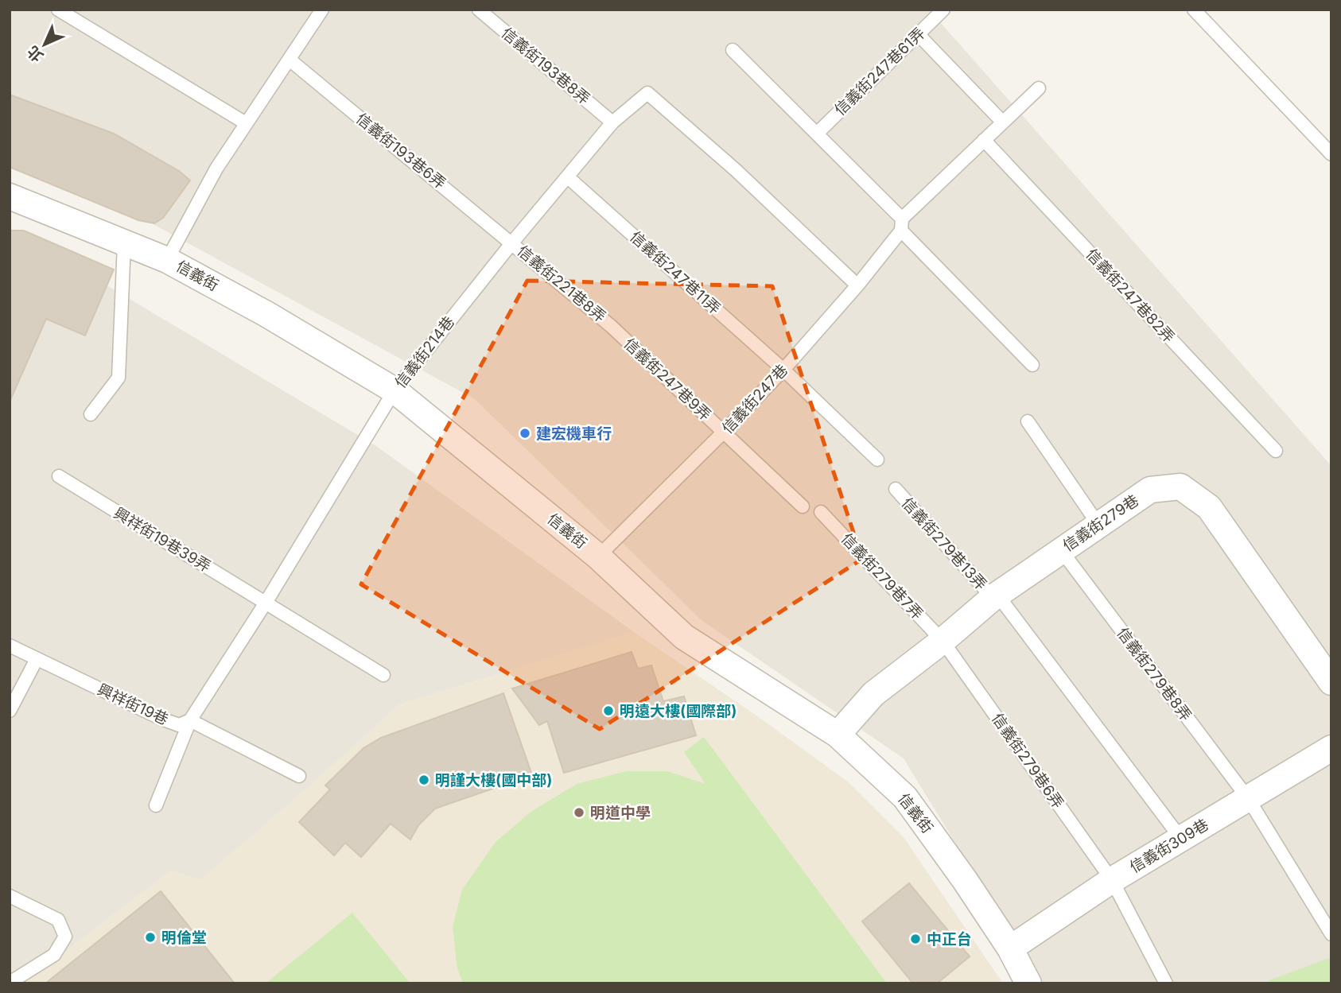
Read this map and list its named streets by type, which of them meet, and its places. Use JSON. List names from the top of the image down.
{
  "streets": {
    "street": ["信義街", "信義街279巷", "信義街309巷"],
    "lane": [
      "信義街193巷8弄",
      "信義街247巷61弄",
      "信義街193巷6弄",
      "信義街247巷11弄",
      "信義街221巷8弄",
      "信義街247巷82弄",
      "信義街214巷",
      "信義街247巷9弄",
      "信義街247巷",
      "興祥街19巷39弄",
      "信義街279巷13弄",
      "信義街279巷7弄",
      "信義街279巷8弄",
      "興祥街19巷",
      "信義街279巷6弄"
    ]
  },
  "crossings": [
    ["信義街193巷8弄", "信義街214巷"],
    ["信義街193巷6弄", "信義街221巷8弄"],
    ["信義街193巷6弄", "信義街214巷"],
    ["信義街247巷11弄", "信義街214巷"],
    ["信義街247巷11弄", "信義街247巷"],
    ["信義街", "信義街214巷"],
    ["信義街", "信義街247巷"],
    ["信義街", "信義街279巷"],
    ["信義街", "信義街309巷"],
    ["信義街221巷8弄", "信義街214巷"],
    ["信義街221巷8弄", "信義街247巷9弄"],
    ["信義街247巷82弄", "信義街247巷"],
    ["信義街214巷", "信義街247巷"],
    ["信義街214巷", "興祥街19巷39弄"],
    ["信義街214巷", "興祥街19巷"],
    ["信義街247巷9弄", "信義街247巷"],
    ["信義街279巷", "信義街279巷13弄"],
    ["信義街279巷", "信義街279巷7弄"],
    ["信義街279巷", "信義街279巷8弄"],
    ["信義街279巷", "信義街279巷6弄"],
    ["興祥街19巷39弄", "興祥街19巷"],
    ["信義街279巷13弄", "信義街309巷"],
    ["信義街279巷7弄", "信義街279巷6弄"],
    ["信義街279巷8弄", "信義街309巷"],
    ["信義街279巷6弄", "信義街309巷"]
  ],
  "places": [
    "建宏機車行",
    "明遠大樓(國際部)",
    "明謹大樓(國中部)",
    "明道中學",
    "明倫堂",
    "中正台"
  ],
  "north": "bottom left"
}
